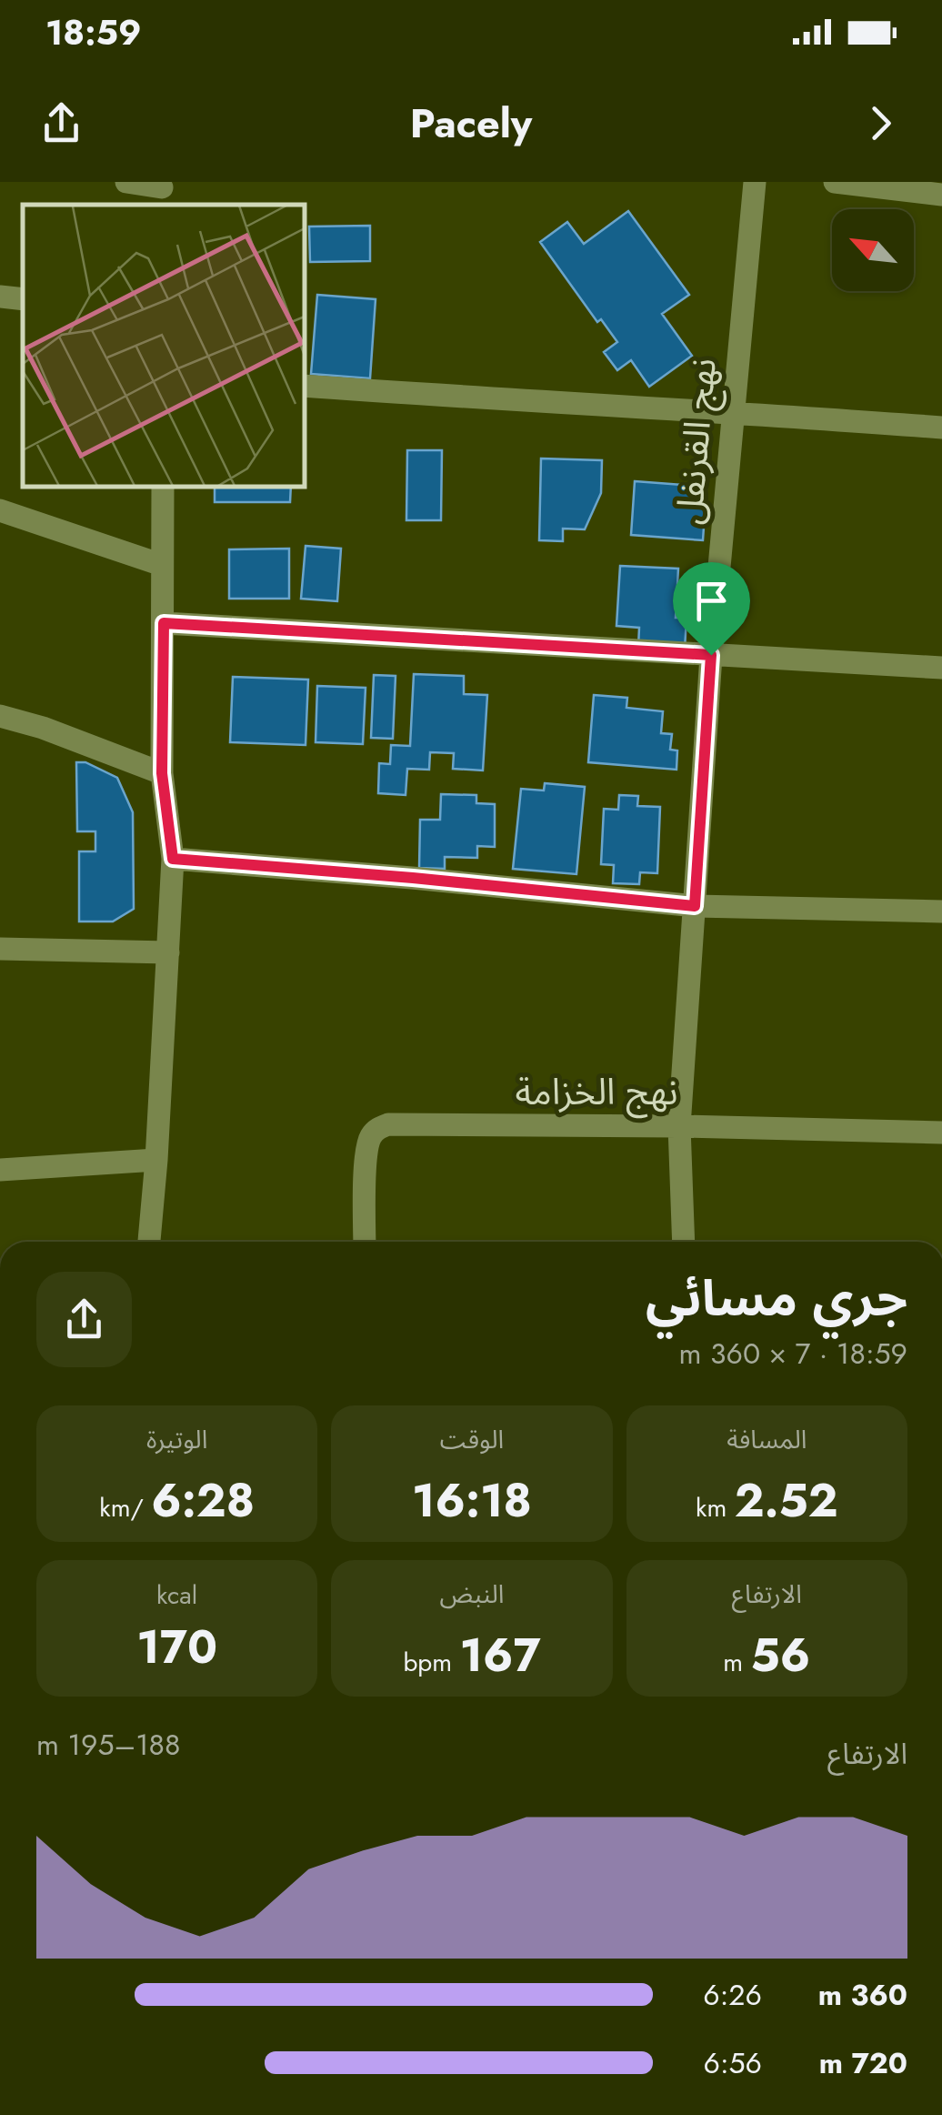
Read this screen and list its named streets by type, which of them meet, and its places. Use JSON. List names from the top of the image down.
{
  "streets": {
    "street": ["نهج القرنفل", "نهج الخزامة"]
  },
  "crossings": [
    ["نهج القرنفل", "نهج الخزامة"]
  ],
  "north": "top left",
  "page": {
    "status": "18:59",
    "header": "Pacely",
    "heading": ["جري مسائي", "18:59 · 7 × 360 m"],
    "stats": [
      ["المسافة", "2.52 km"],
      ["الوقت", "16:18"],
      ["الوتيرة", "6:28 /km"],
      ["الارتفاع", "56 m"],
      ["النبض", "167 bpm"],
      ["kcal", "170"]
    ],
    "chart": ["الارتفاع", "188–195 m"],
    "list": [
      {
        "name": "360 m",
        "note": "6:26"
      },
      {
        "name": "720 m",
        "note": "6:56"
      }
    ]
  }
}
